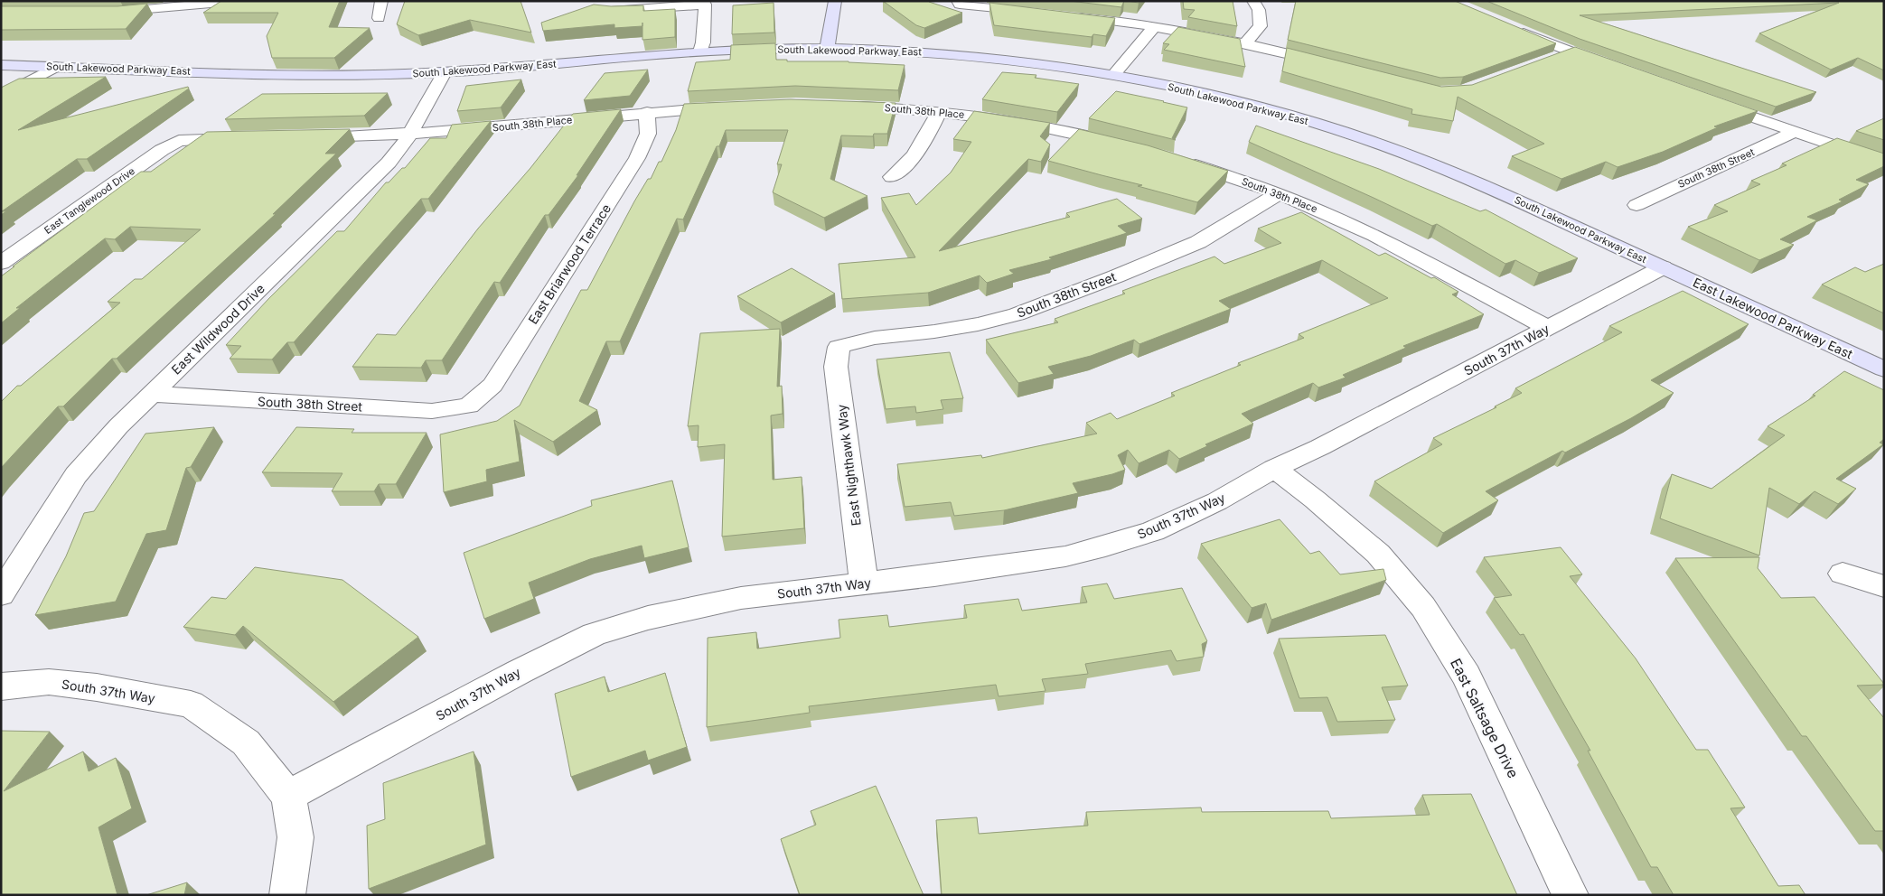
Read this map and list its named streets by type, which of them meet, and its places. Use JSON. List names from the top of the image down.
{
  "streets": {
    "street": [
      "South Lakewood Parkway East",
      "South 38th Place",
      "South 38th Street",
      "East Tanglewood Drive",
      "East Briarwood Terrace",
      "East Lakewood Parkway East",
      "East Wildwood Drive",
      "South 37th Way",
      "East Nighthawk Way",
      "East Saltsage Drive"
    ]
  },
  "crossings": [
    ["South Lakewood Parkway East", "East Lakewood Parkway East"],
    ["South Lakewood Parkway East", "East Wildwood Drive"],
    ["South Lakewood Parkway East", "South 37th Way"],
    ["South 38th Place", "South 38th Street"],
    ["South 38th Place", "East Briarwood Terrace"],
    ["South 38th Place", "East Wildwood Drive"],
    ["South 38th Place", "South 37th Way"],
    ["South 38th Street", "East Briarwood Terrace"],
    ["South 38th Street", "East Wildwood Drive"],
    ["South 38th Street", "East Nighthawk Way"],
    ["East Lakewood Parkway East", "South 37th Way"],
    ["South 37th Way", "East Nighthawk Way"],
    ["South 37th Way", "East Saltsage Drive"]
  ]
}
